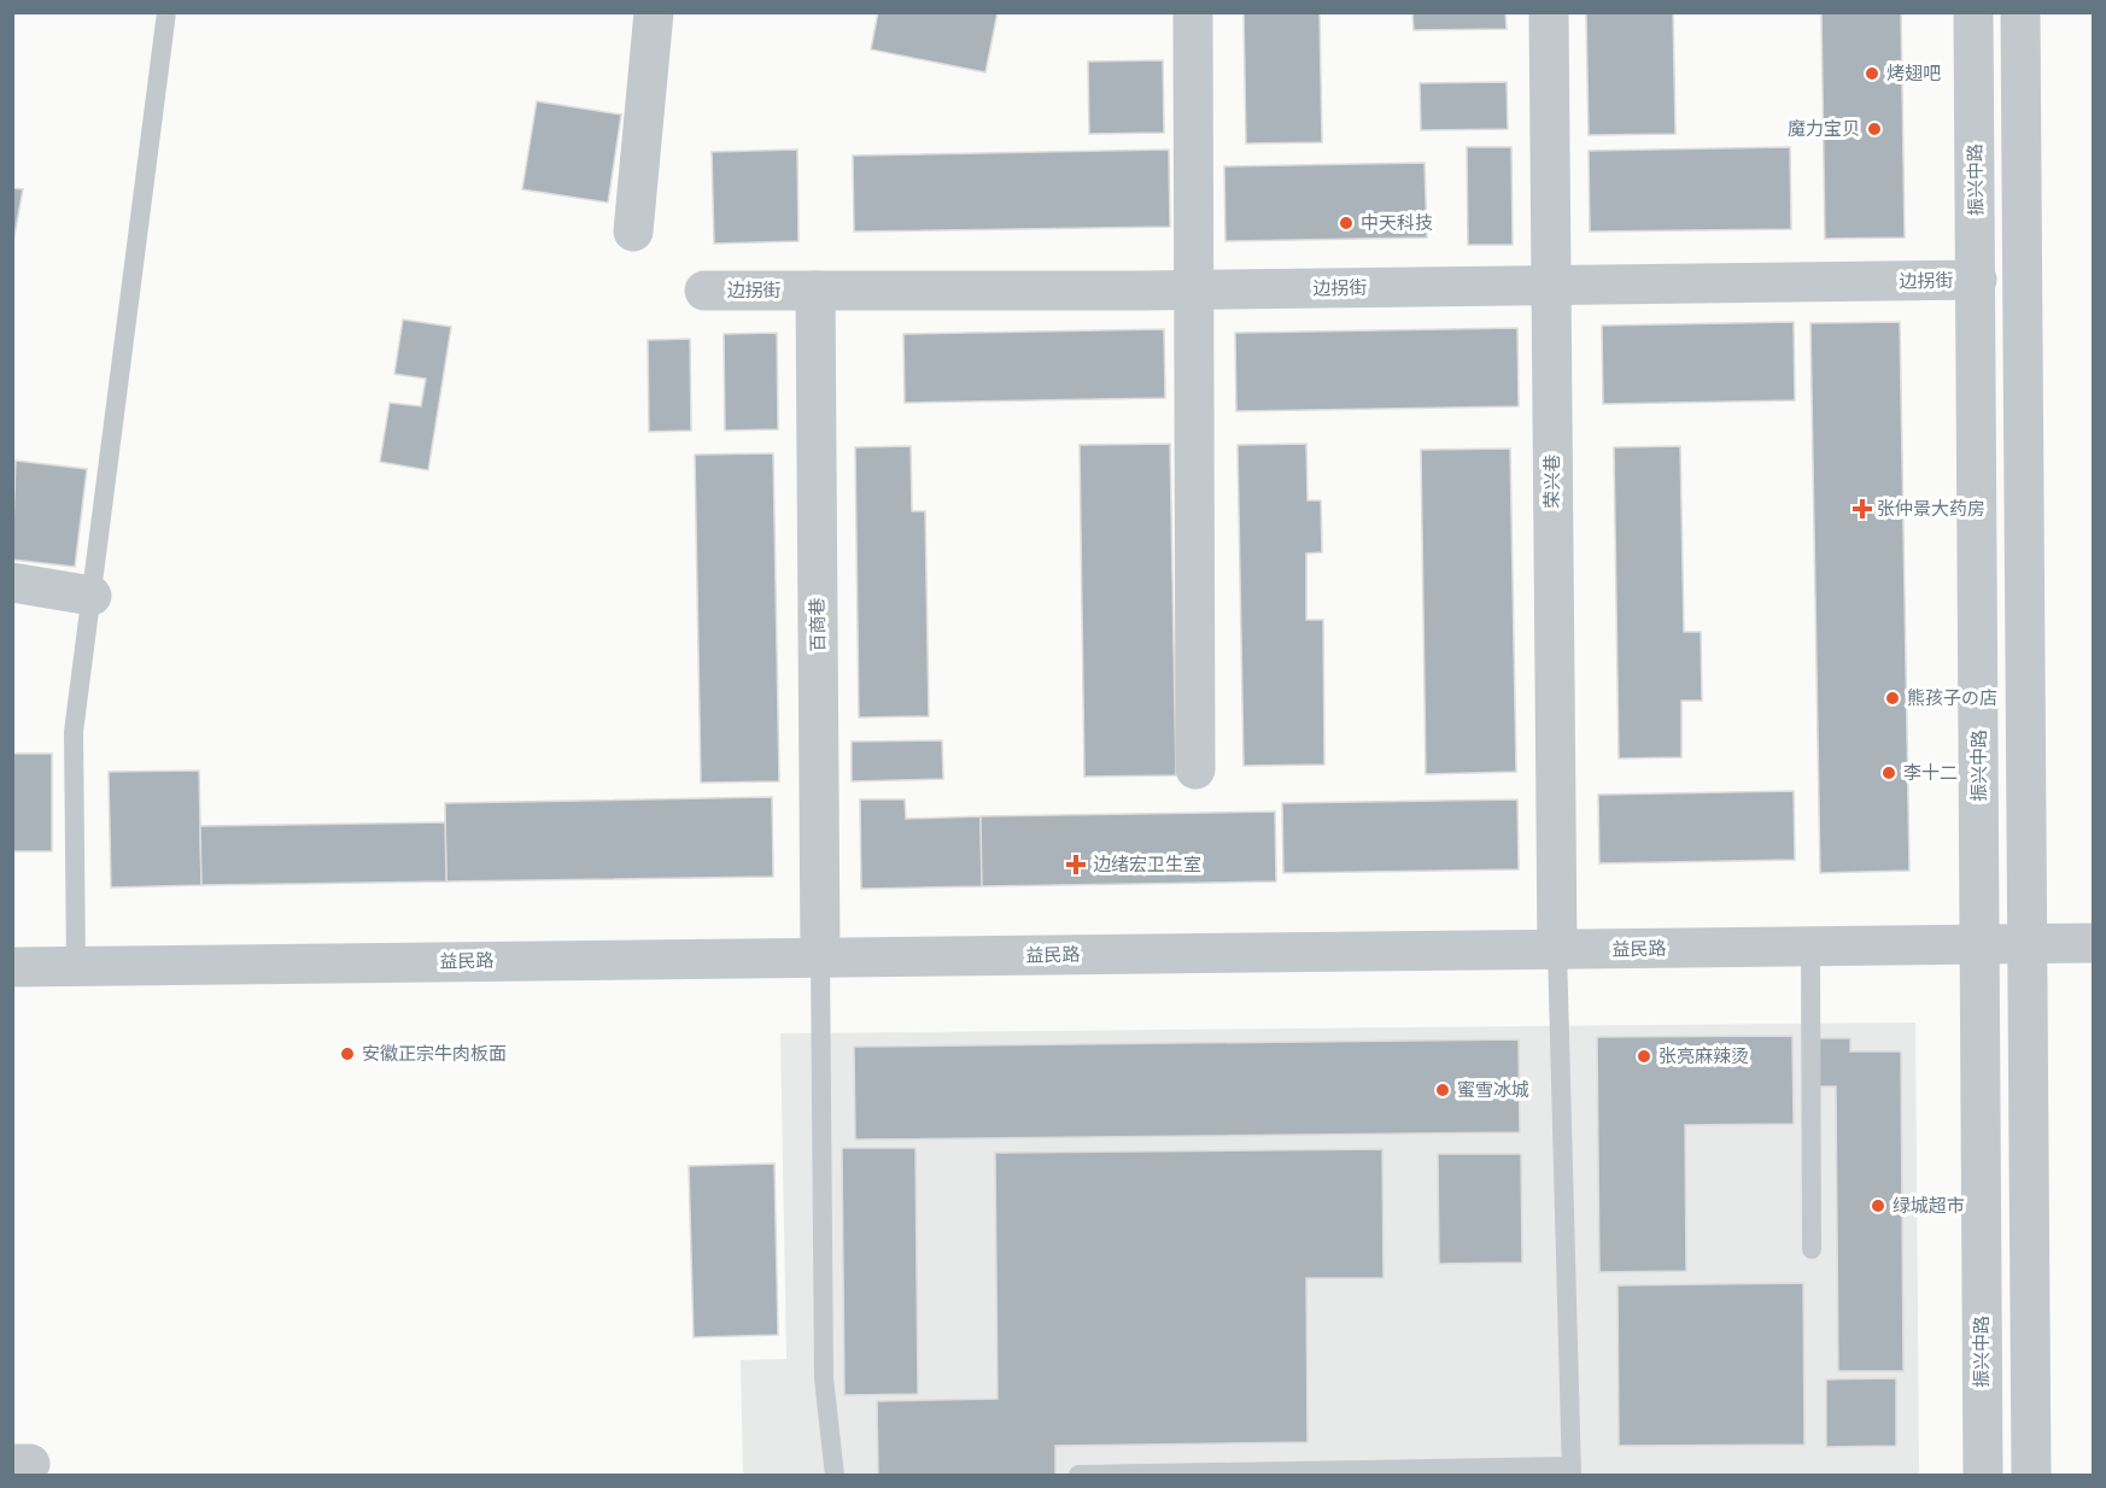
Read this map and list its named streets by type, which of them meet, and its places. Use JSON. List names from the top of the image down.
{
  "streets": {
    "street": [
      "振兴中路",
      "边拐街",
      "荣兴巷",
      "百商巷",
      "益民路"
    ]
  },
  "crossings": [
    ["振兴中路", "边拐街"],
    ["振兴中路", "益民路"],
    ["边拐街", "荣兴巷"],
    ["边拐街", "百商巷"],
    ["荣兴巷", "益民路"],
    ["百商巷", "益民路"]
  ],
  "places": {
    "other": [
      "烤翅吧",
      "魔力宝贝",
      "中天科技",
      "熊孩子の店",
      "李十二",
      "安徽正宗牛肉板面",
      "张亮麻辣烫",
      "蜜雪冰城",
      "绿城超市"
    ],
    "health": ["张仲景大药房", "边绪宏卫生室"]
  }
}
